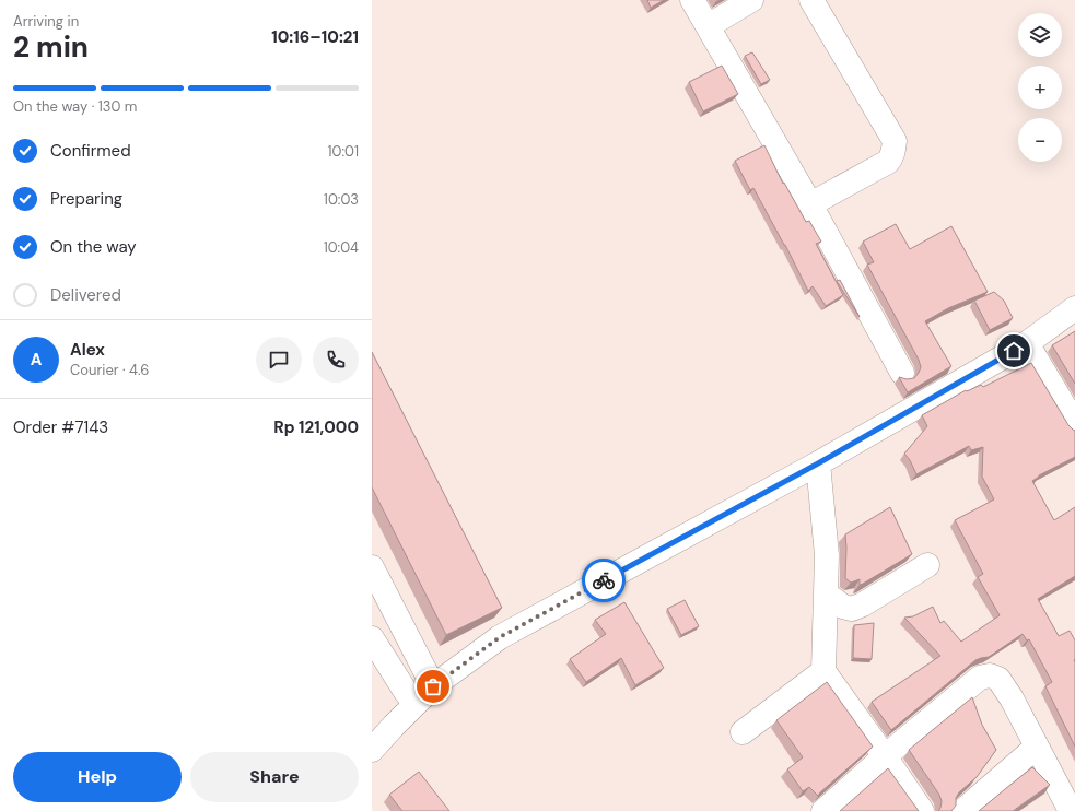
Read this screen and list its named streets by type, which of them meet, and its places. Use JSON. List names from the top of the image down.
{
  "page": {
    "heading": ["2 min", "Arriving in", "10:16–10:21"],
    "panel": [
      "Alex",
      "Courier · 4.6",
      "Order #7143",
      "Rp 121,000"
    ],
    "map_buttons": ["+", "−"],
    "bar": "On the way · 130 m",
    "list": [
      ["Confirmed", "10:01"],
      ["Preparing", "10:03"],
      ["On the way", "10:04"],
      "Delivered"
    ],
    "round": "A",
    "buttons": ["Help", "Share"]
  }
}
